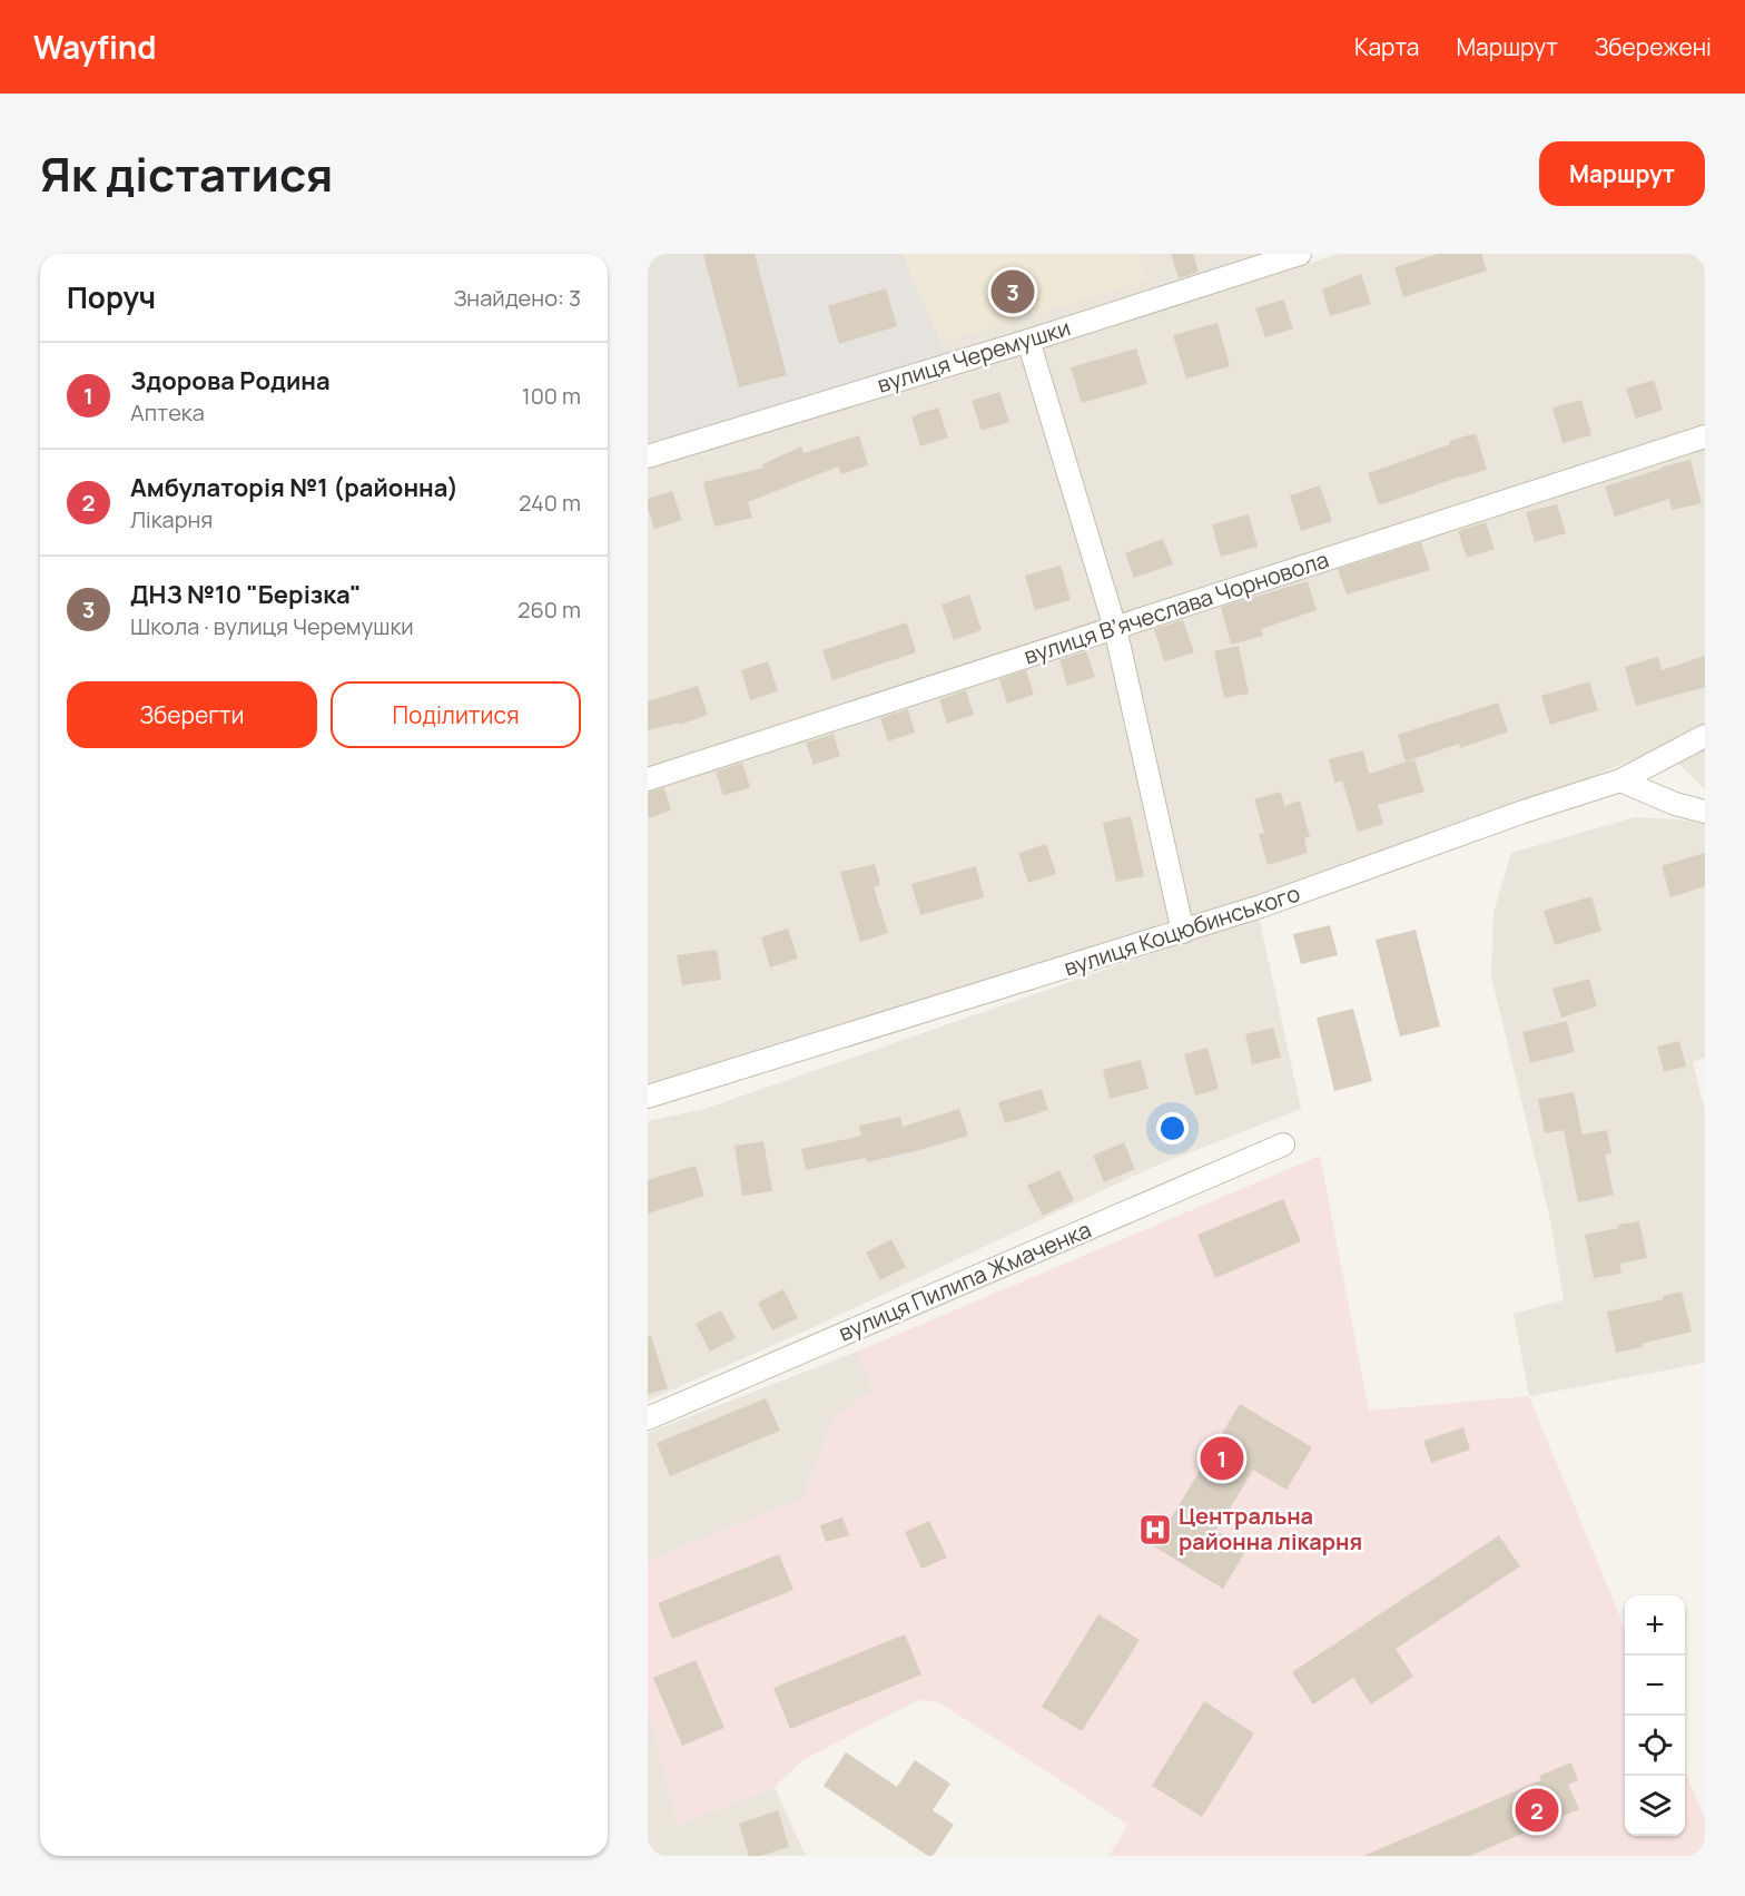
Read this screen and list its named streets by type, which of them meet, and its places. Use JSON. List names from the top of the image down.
{
  "streets": {
    "street": [
      "вулиця Черемушки",
      "вулиця Вʼячеслава Чорновола",
      "вулиця Коцюбинського",
      "вулиця Пилипа Жмаченка"
    ]
  },
  "places": {
    "hospital": ["Центральна районна лікарня"]
  },
  "page": {
    "header": "Wayfind",
    "nav": ["Карта", "Маршрут", "Збережені"],
    "title": "Як дістатися",
    "buttons": [
      "Маршрут",
      ["Зберегти", "Поділитися"]
    ],
    "heading": ["Поруч", "Знайдено: 3"],
    "pins": ["3", "1", "2"],
    "list": [
      {
        "mark": "1",
        "name": "Здорова Родина",
        "note": "Аптека",
        "value": "100 m"
      },
      {
        "mark": "2",
        "name": "Амбулаторія №1 (районна)",
        "note": "Лікарня",
        "value": "240 m"
      },
      {
        "mark": "3",
        "name": "ДНЗ №10 \"Берізка\"",
        "note": "Школа · вулиця Черемушки",
        "value": "260 m"
      }
    ],
    "map_buttons": ["+", "−"]
  }
}
